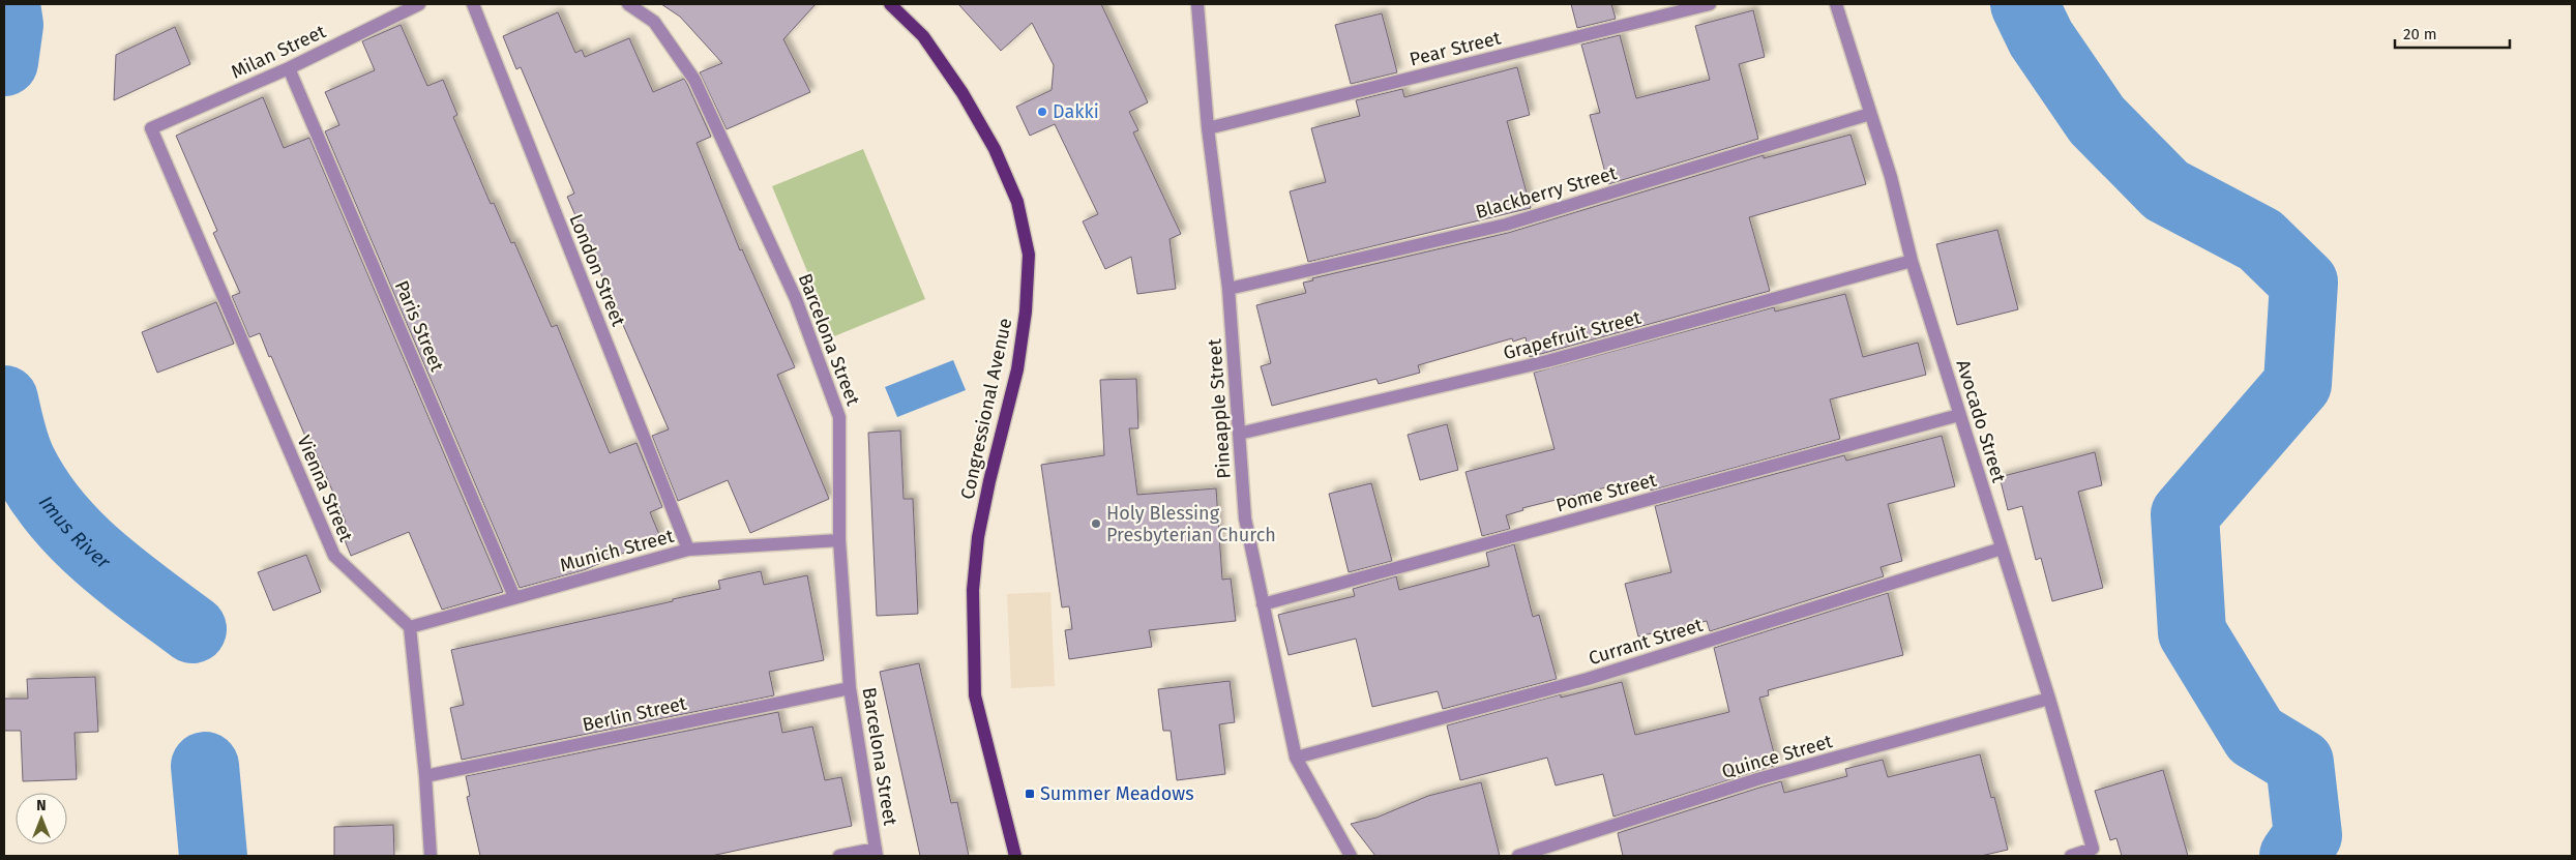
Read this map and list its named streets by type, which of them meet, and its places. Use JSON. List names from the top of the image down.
{
  "streets": {
    "main road": ["Congressional Avenue"],
    "street": [
      "Pear Street",
      "Milan Street",
      "Blackberry Street",
      "London Street",
      "Paris Street",
      "Grapefruit Street",
      "Barcelona Street",
      "Pineapple Street",
      "Avocado Street",
      "Vienna Street",
      "Pome Street",
      "Munich Street",
      "Currant Street",
      "Berlin Street",
      "Quince Street"
    ]
  },
  "crossings": [
    ["Pear Street", "Pineapple Street"],
    ["Milan Street", "Paris Street"],
    ["Milan Street", "Vienna Street"],
    ["Blackberry Street", "Pineapple Street"],
    ["Blackberry Street", "Avocado Street"],
    ["London Street", "Munich Street"],
    ["Paris Street", "Munich Street"],
    ["Grapefruit Street", "Pineapple Street"],
    ["Grapefruit Street", "Avocado Street"],
    ["Barcelona Street", "Munich Street"],
    ["Barcelona Street", "Berlin Street"],
    ["Pineapple Street", "Pome Street"],
    ["Pineapple Street", "Currant Street"],
    ["Avocado Street", "Pome Street"],
    ["Avocado Street", "Currant Street"],
    ["Avocado Street", "Quince Street"],
    ["Vienna Street", "Munich Street"]
  ],
  "water": ["Imus River"],
  "places": {
    "other": ["Dakki", "Holy Blessing Presbyterian Church"],
    "transit": ["Summer Meadows"]
  },
  "scale_bar": "20 m",
  "north": "top"
}
